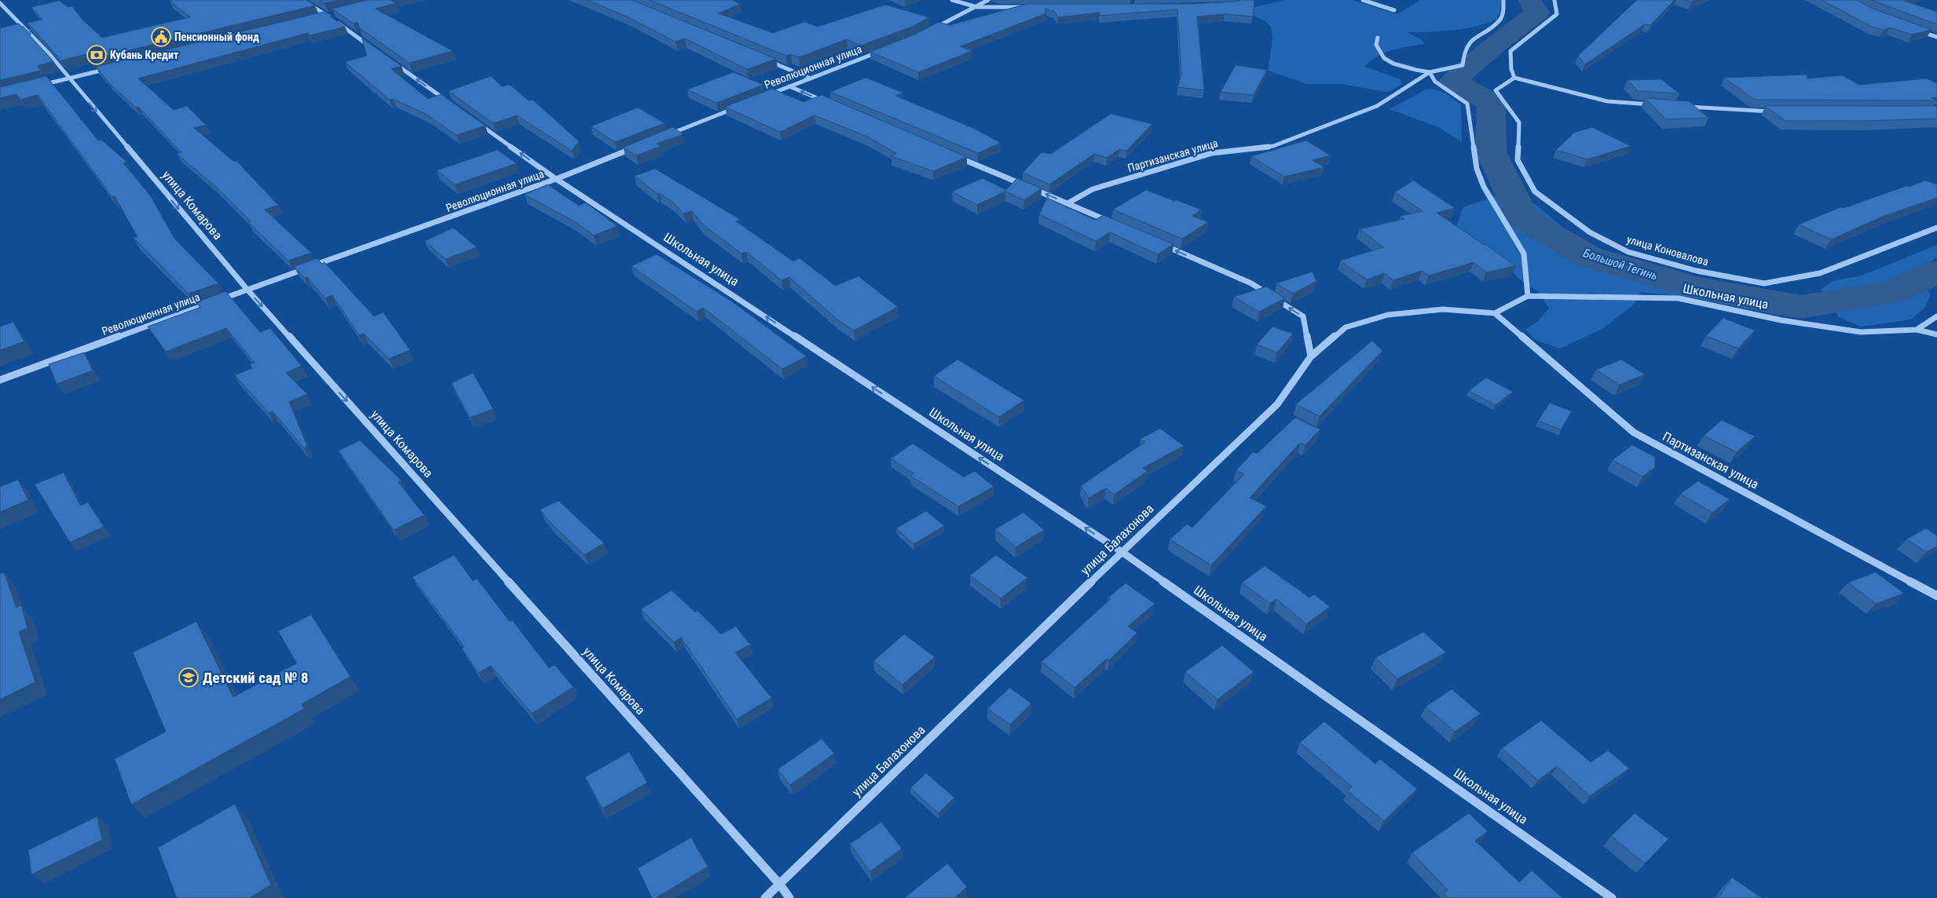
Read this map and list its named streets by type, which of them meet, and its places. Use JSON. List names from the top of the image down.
{
  "streets": {
    "street": [
      "Революционная улица",
      "Партизанская улица",
      "улица Комарова",
      "улица Коновалова",
      "Школьная улица",
      "улица Балахонова"
    ]
  },
  "crossings": [
    ["Революционная улица", "улица Комарова"],
    ["Революционная улица", "Школьная улица"],
    ["Партизанская улица", "улица Балахонова"],
    ["улица Комарова", "улица Балахонова"],
    ["Школьная улица", "улица Балахонова"]
  ],
  "one_way": ["улица Комарова", "Школьная улица"],
  "water": ["Большой Тегинь"],
  "places": {
    "public building": ["Пенсионный фонд"],
    "bank": ["Кубань Кредит"],
    "school or university": ["Детский сад № 8"]
  }
}
